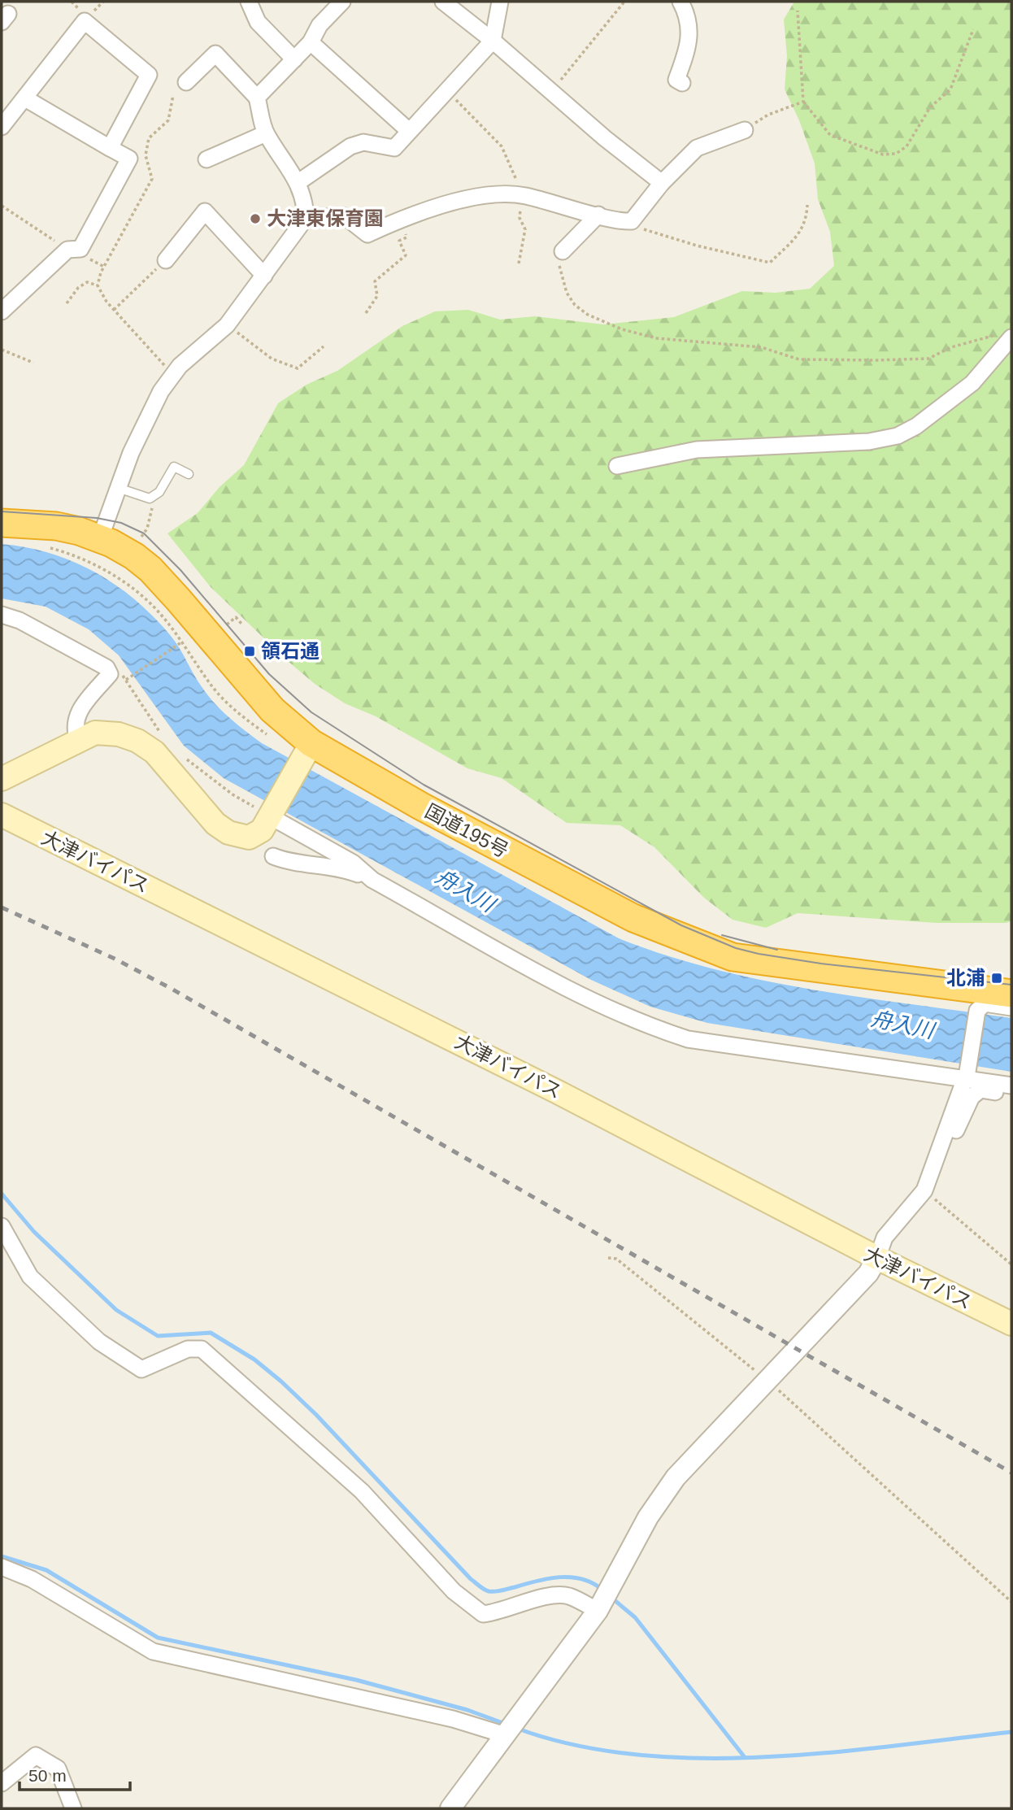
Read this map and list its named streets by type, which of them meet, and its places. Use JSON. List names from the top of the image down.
{
  "streets": {
    "highway": ["国道195号"],
    "main road": ["大津バイパス"]
  },
  "water": ["舟入川"],
  "places": {
    "other": ["大津東保育園"],
    "transit": ["領石通", "北浦"]
  },
  "scale_bar": "50 m"
}
